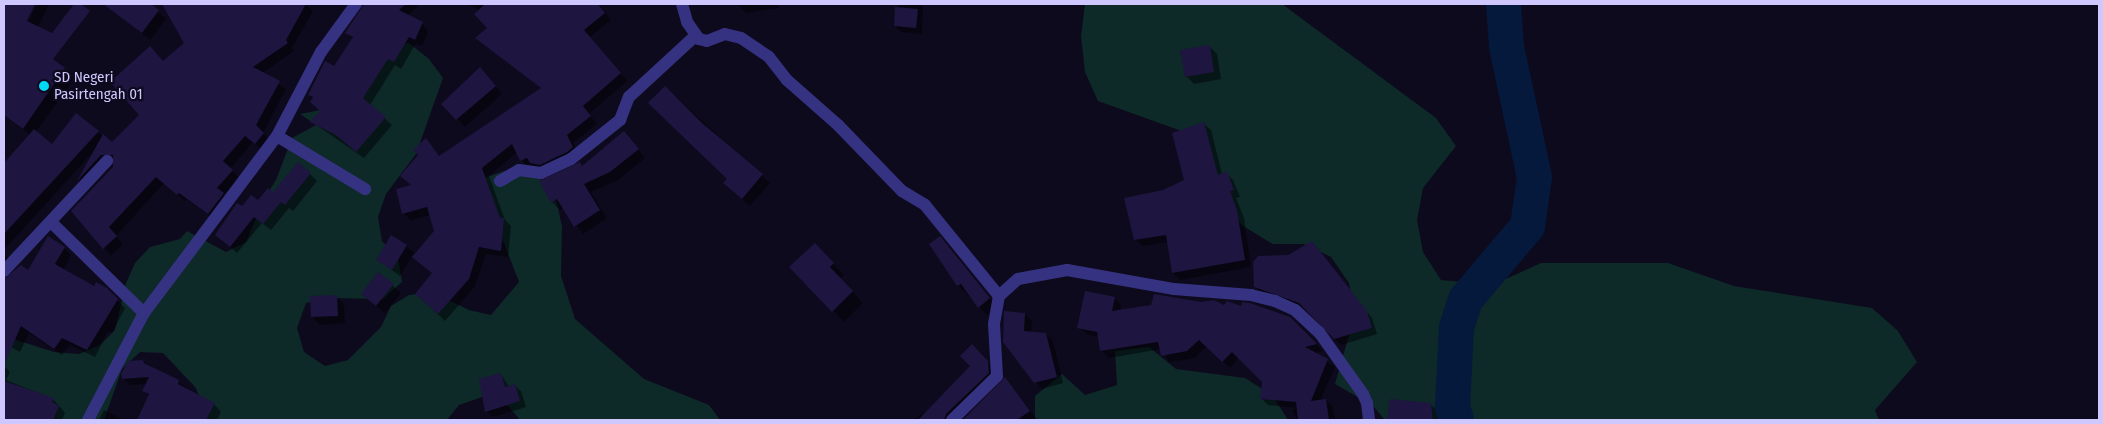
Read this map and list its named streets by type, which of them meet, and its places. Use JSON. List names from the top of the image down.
{
  "places": ["SD Negeri Pasirtengah 01"]
}
